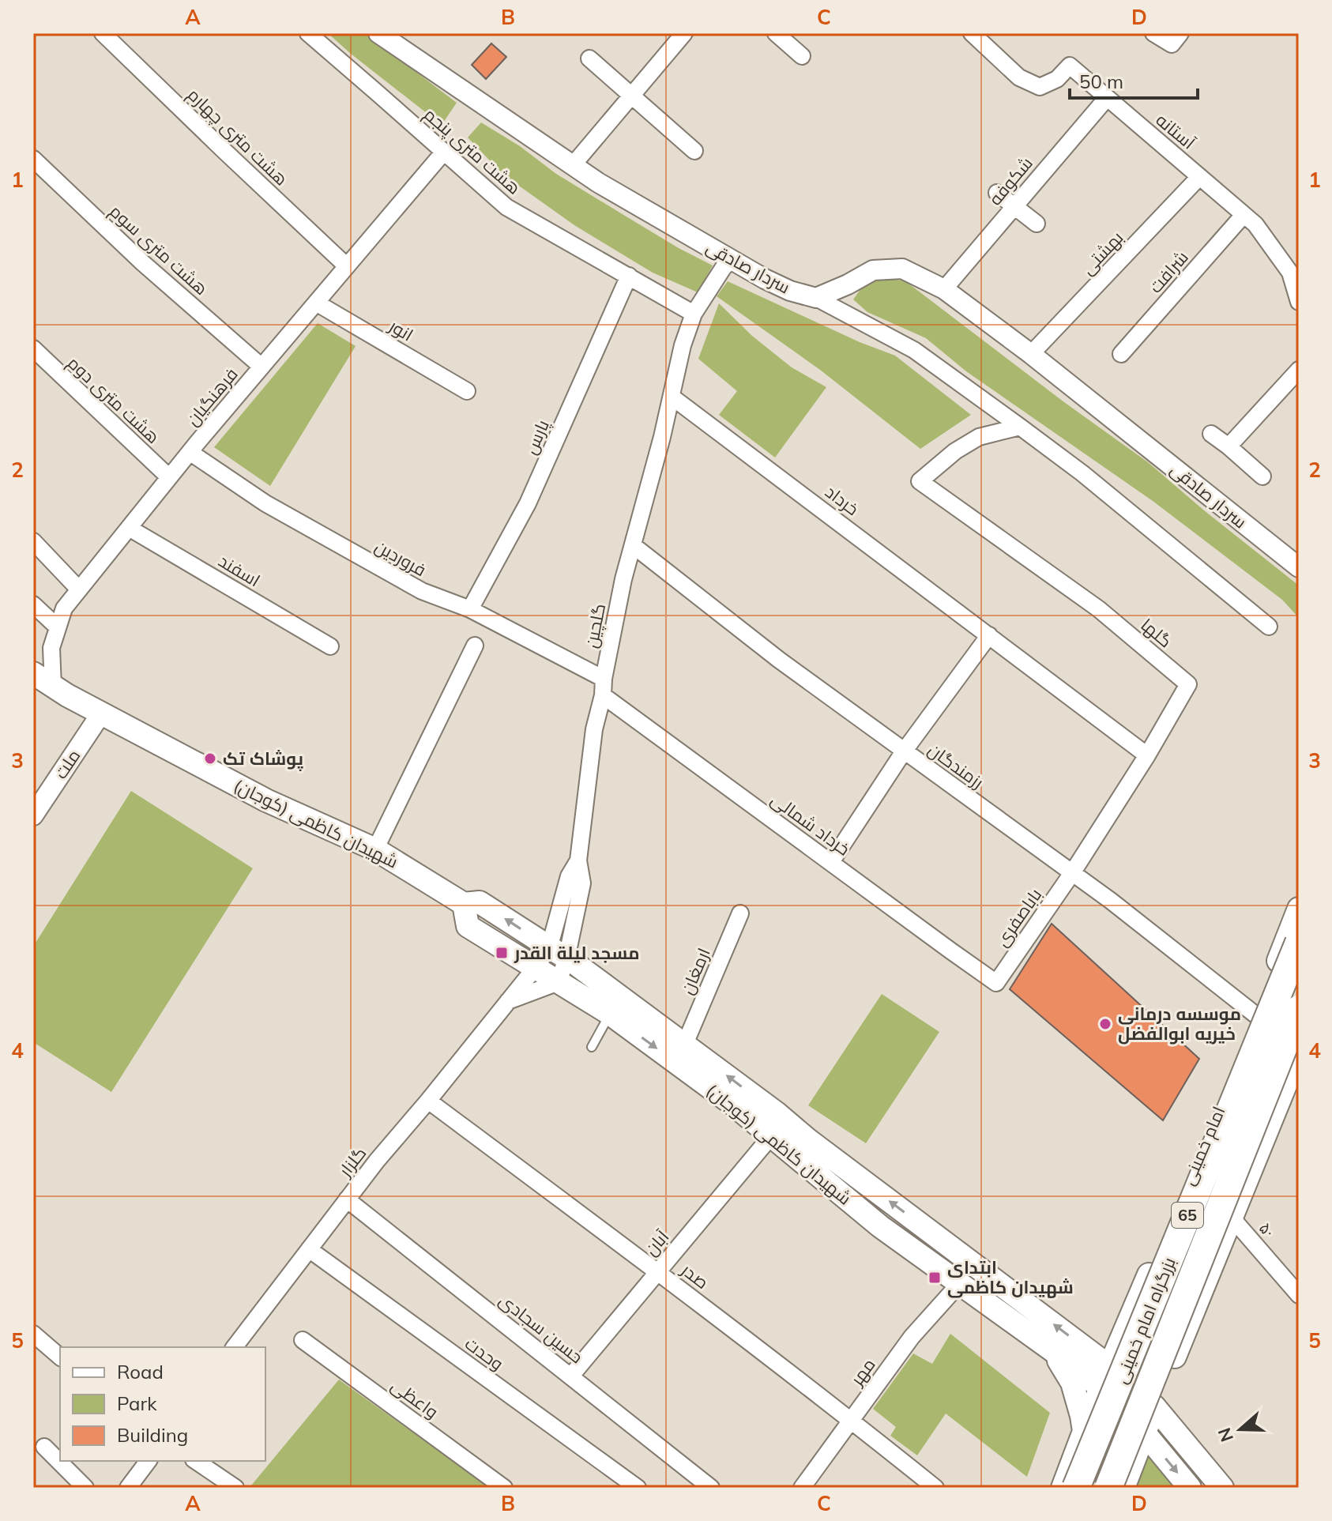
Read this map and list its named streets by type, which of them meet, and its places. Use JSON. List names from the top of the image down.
{
  "streets": {
    "highway": ["65", "بزرگراه امام خمینی"],
    "main road": ["شهیدان کاظمی (کوجان)", "امام خمینی"],
    "street": [
      "آستانه",
      "هشت متری چهارم",
      "هشت متری پنجم",
      "شکوفه",
      "هشت متری سوم",
      "بهشتی",
      "سردار صادقی",
      "شرافت",
      "انور",
      "فرهنگیان",
      "هشت متری دوم",
      "پارس",
      "خرداد",
      "فروردین",
      "اسفند",
      "گلچین",
      "گلها",
      "ملت",
      "رزمندگان",
      "خرداد شمالی",
      "باباصفری",
      "ارمغان",
      "گلزار",
      "۵۰",
      "آبان",
      "صدر",
      "حسین سجادی",
      "وحدت",
      "مهر",
      "واعظی"
    ]
  },
  "crossings": [
    ["آستانه", "شکوفه"],
    ["آستانه", "بهشتی"],
    ["آستانه", "شرافت"],
    ["هشت متری چهارم", "فرهنگیان"],
    ["هشت متری پنجم", "فرهنگیان"],
    ["هشت متری پنجم", "پارس"],
    ["هشت متری پنجم", "گلچین"],
    ["شکوفه", "سردار صادقی"],
    ["هشت متری سوم", "فرهنگیان"],
    ["بهشتی", "سردار صادقی"],
    ["سردار صادقی", "گلچین"],
    ["انور", "فرهنگیان"],
    ["فرهنگیان", "هشت متری دوم"],
    ["فرهنگیان", "فروردین"],
    ["فرهنگیان", "اسفند"],
    ["فرهنگیان", "شهیدان کاظمی (کوجان)"],
    ["پارس", "فروردین"],
    ["خرداد", "گلچین"],
    ["خرداد", "گلها"],
    ["فروردین", "گلچین"],
    ["فروردین", "خرداد شمالی"],
    ["گلچین", "رزمندگان"],
    ["گلچین", "شهیدان کاظمی (کوجان)"],
    ["گلچین", "خرداد شمالی"],
    ["گلچین", "گلزار"],
    ["گلها", "رزمندگان"],
    ["گلها", "باباصفری"],
    ["ملت", "شهیدان کاظمی (کوجان)"],
    ["رزمندگان", "باباصفری"],
    ["رزمندگان", "امام خمینی"],
    ["شهیدان کاظمی (کوجان)", "ارمغان"],
    ["شهیدان کاظمی (کوجان)", "امام خمینی"],
    ["شهیدان کاظمی (کوجان)", "گلزار"],
    ["شهیدان کاظمی (کوجان)", "آبان"],
    ["شهیدان کاظمی (کوجان)", "مهر"],
    ["خرداد شمالی", "باباصفری"],
    ["گلزار", "صدر"],
    ["گلزار", "حسین سجادی"],
    ["گلزار", "وحدت"],
    ["آبان", "صدر"],
    ["آبان", "حسین سجادی"],
    ["صدر", "مهر"]
  ],
  "places": {
    "other": ["پوشاک تک", "موسسه درمانی خیریه ابوالفضل"],
    "transit": ["مسجد لیلة القدر", "ابتدای شهیدان کاظمی"]
  },
  "legend": ["Road", "Park", "Building"],
  "scale_bar": "50 m",
  "north": "left",
  "grid": {
    "columns": [
      "A",
      "B",
      "C",
      "D"
    ],
    "rows": [
      "1",
      "2",
      "3",
      "4",
      "5"
    ]
  }
}
